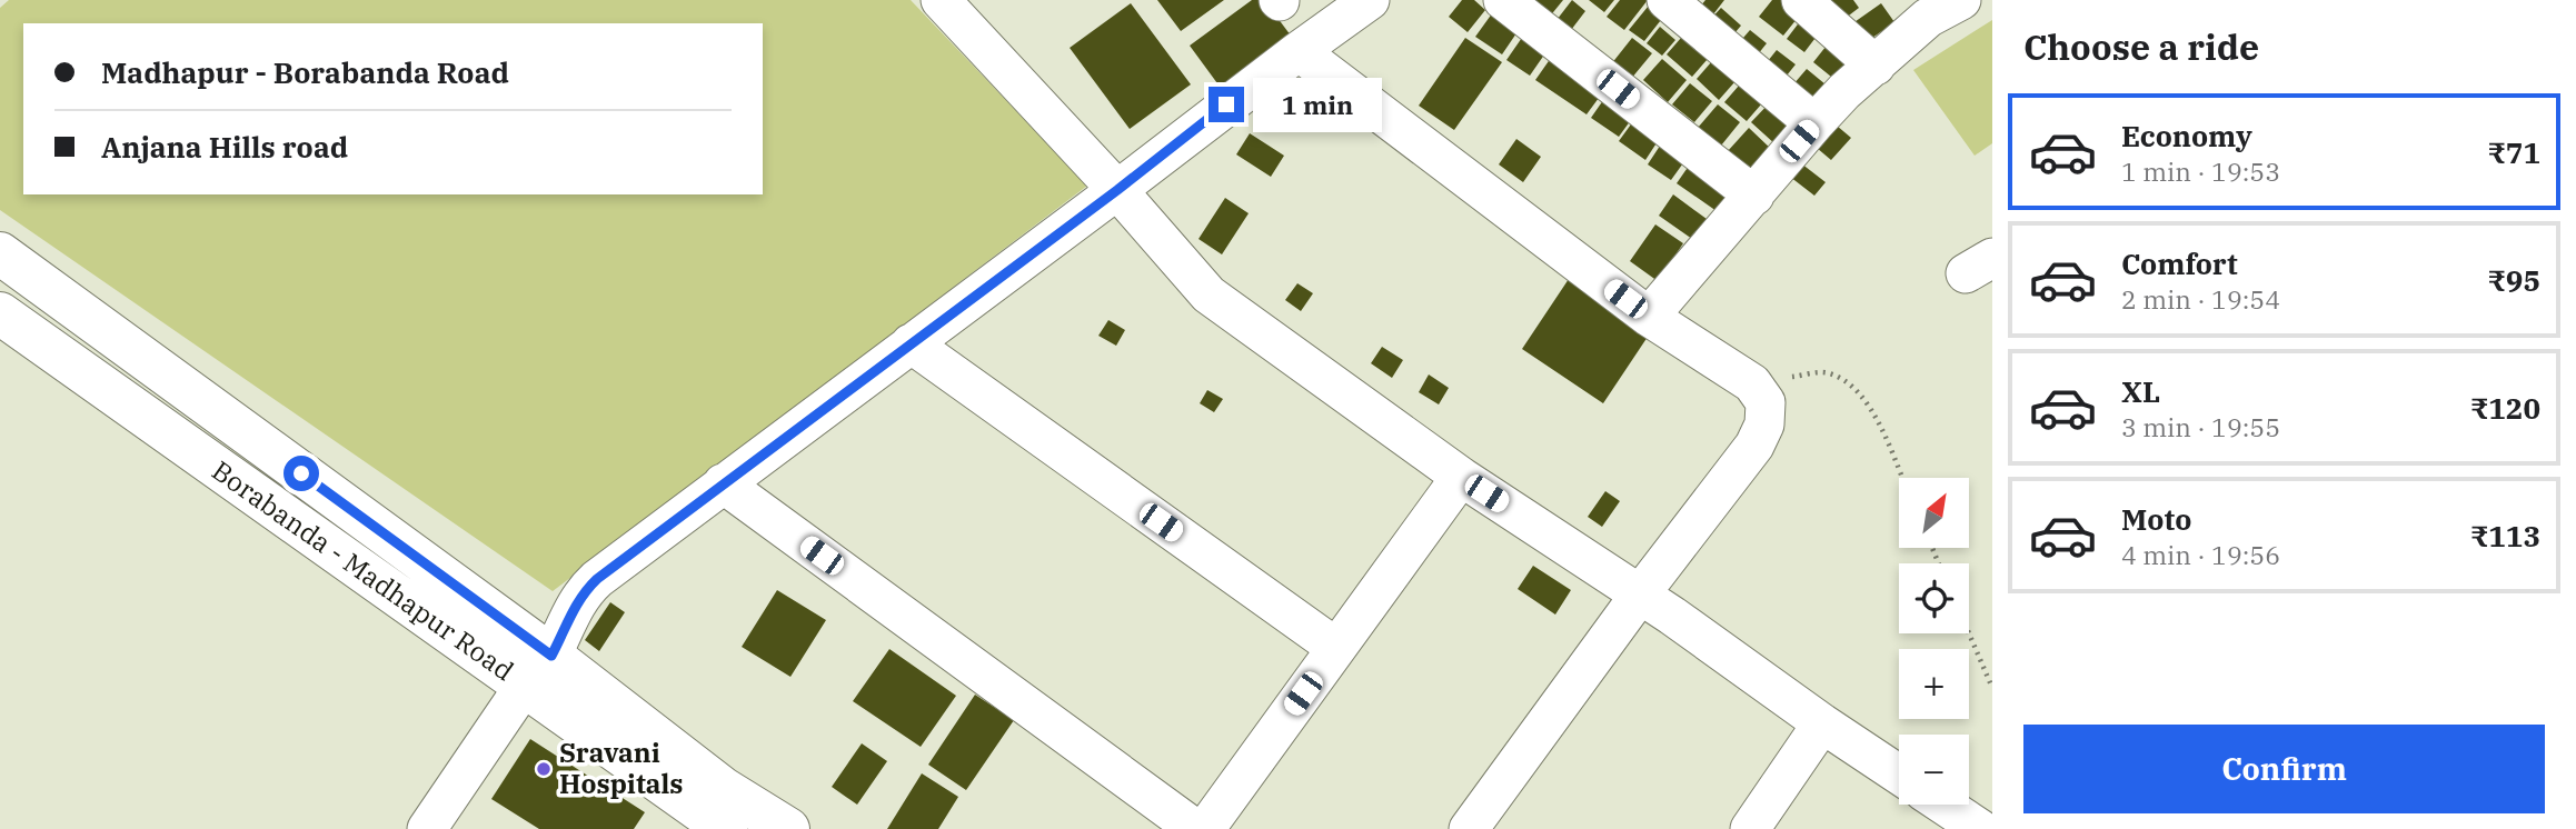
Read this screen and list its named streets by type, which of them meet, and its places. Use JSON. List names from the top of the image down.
{
  "streets": {
    "street": ["Borabanda - Madhapur Road"]
  },
  "places": ["Sravani Hospitals"],
  "north": "top right",
  "page": {
    "heading": "Choose a ride",
    "banner": ["Madhapur - Borabanda Road", "Anjana Hills road"],
    "bubble": "1 min",
    "list": [
      {
        "name": "Economy",
        "note": "1 min · 19:53",
        "value": "₹71"
      },
      {
        "name": "Comfort",
        "note": "2 min · 19:54",
        "value": "₹95"
      },
      {
        "name": "XL",
        "note": "3 min · 19:55",
        "value": "₹120"
      },
      {
        "name": "Moto",
        "note": "4 min · 19:56",
        "value": "₹113"
      }
    ],
    "map_buttons": ["+", "−"],
    "buttons": "Confirm"
  }
}
